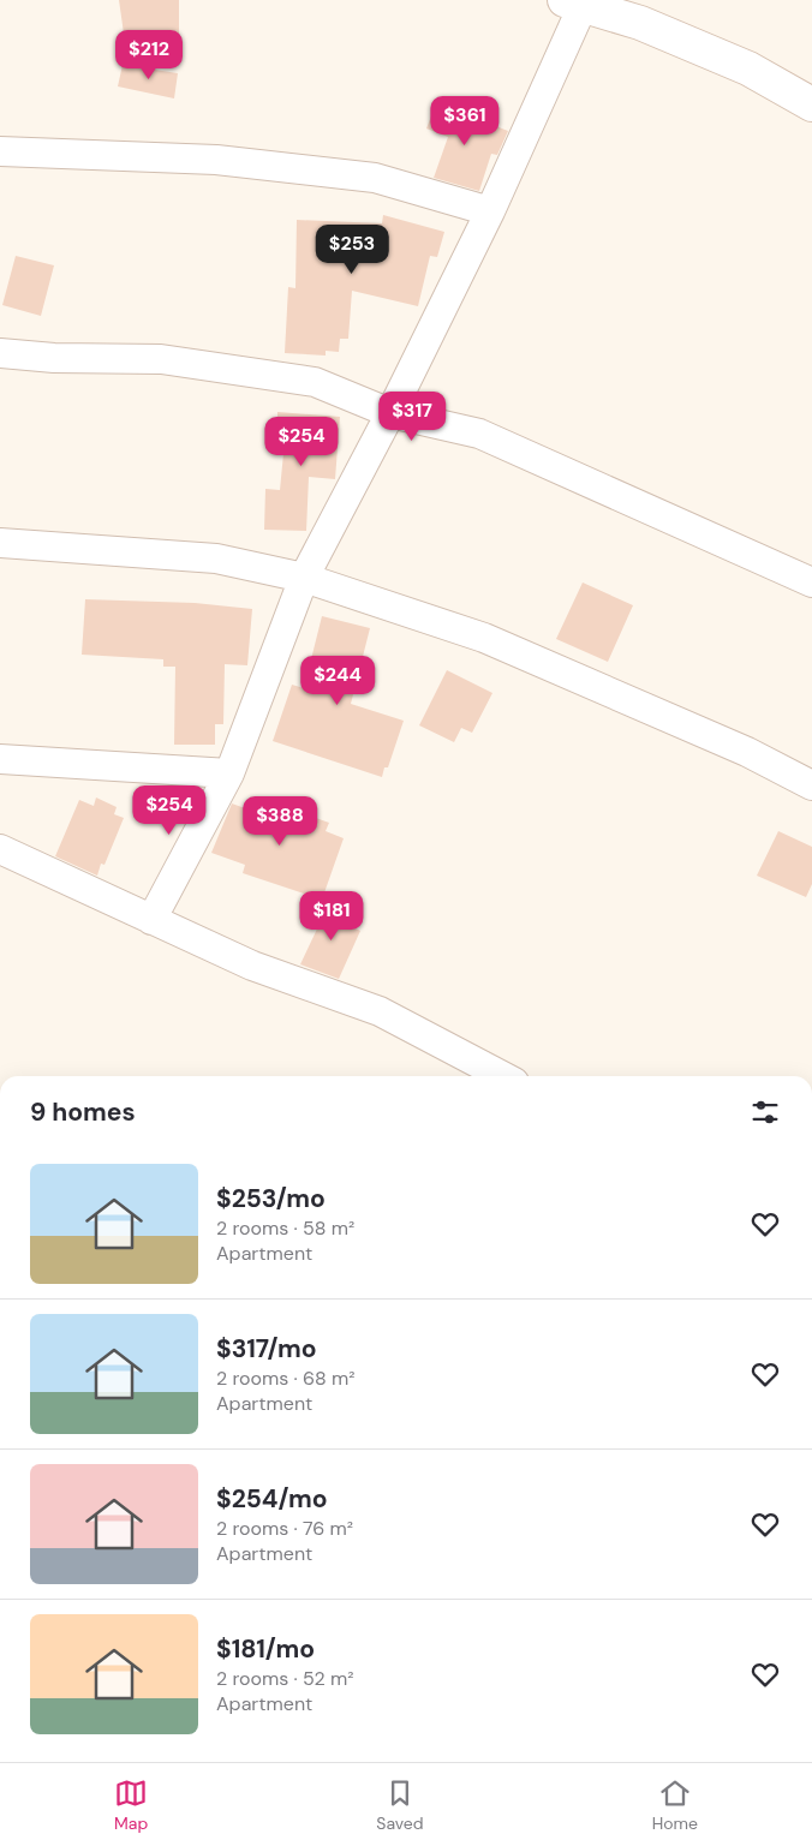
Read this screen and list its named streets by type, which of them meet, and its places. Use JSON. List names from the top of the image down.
{
  "page": {
    "price": [
      "$212",
      "$361",
      "$253",
      "$317",
      "$254",
      "$244",
      "$254",
      "$388",
      "$181"
    ],
    "heading": "9 homes",
    "list": [
      {
        "name": "$253/mo",
        "note": "2 rooms · 58 m² · Apartment"
      },
      {
        "name": "$317/mo",
        "note": "2 rooms · 68 m² · Apartment"
      },
      {
        "name": "$254/mo",
        "note": "2 rooms · 76 m² · Apartment"
      },
      {
        "name": "$181/mo",
        "note": "2 rooms · 52 m² · Apartment"
      }
    ],
    "tabs": ["Map", "Saved", "Home"]
  }
}
